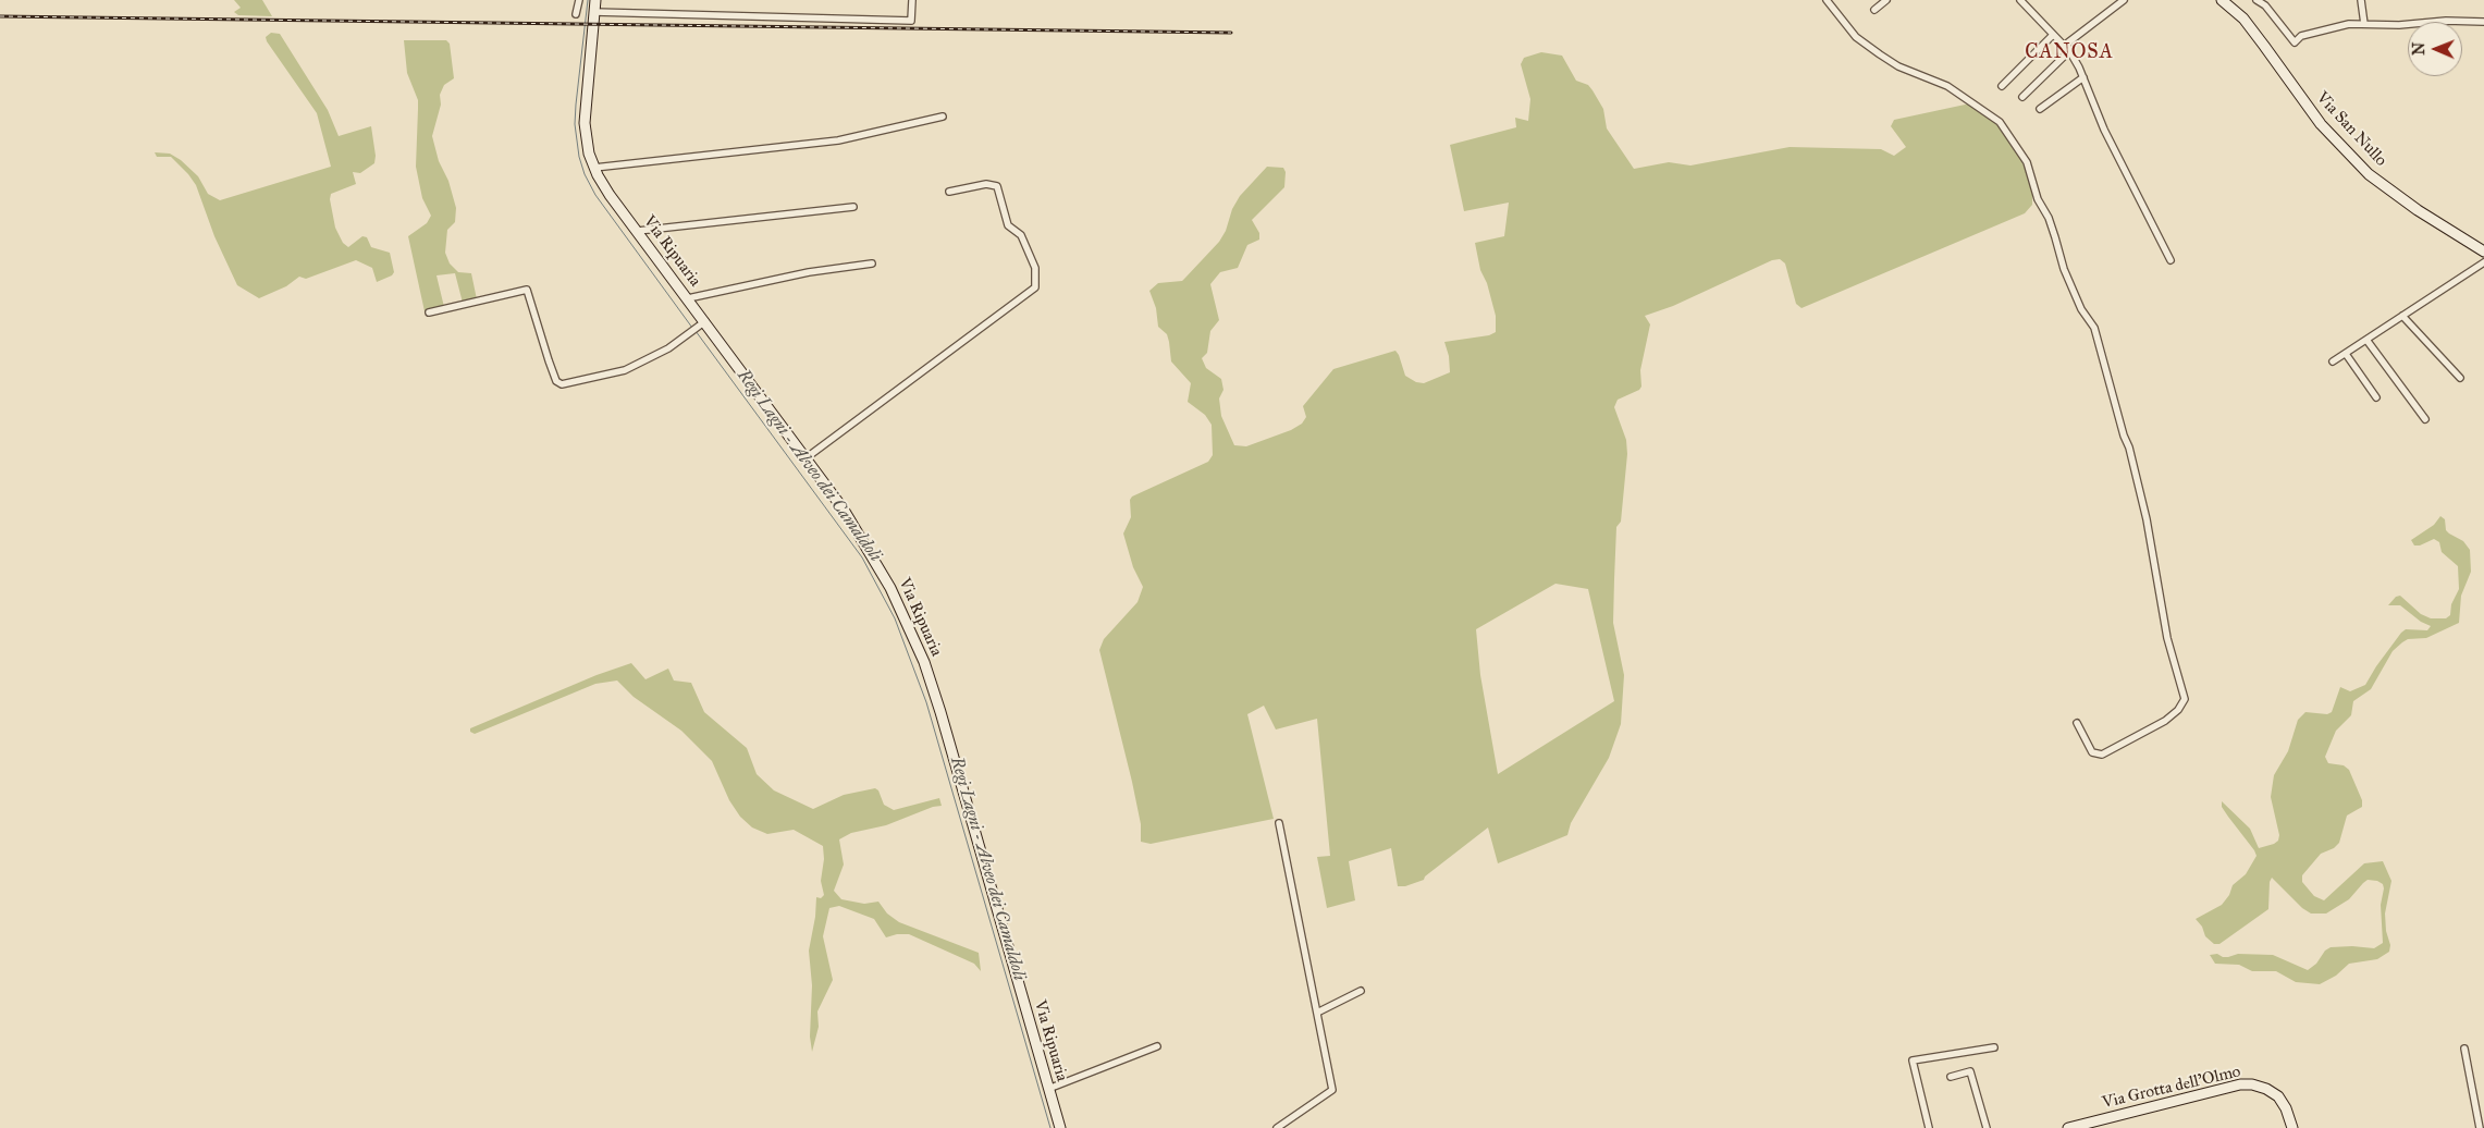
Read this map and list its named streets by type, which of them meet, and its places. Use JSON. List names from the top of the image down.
{
  "streets": {
    "street": ["Via San Nullo", "Via Ripuaria", "Via Grotta dell'Olmo"]
  },
  "districts": ["CANOSA"],
  "water": ["Regi Lagni - Alveo dei Camaldoli"],
  "north": "left"
}
